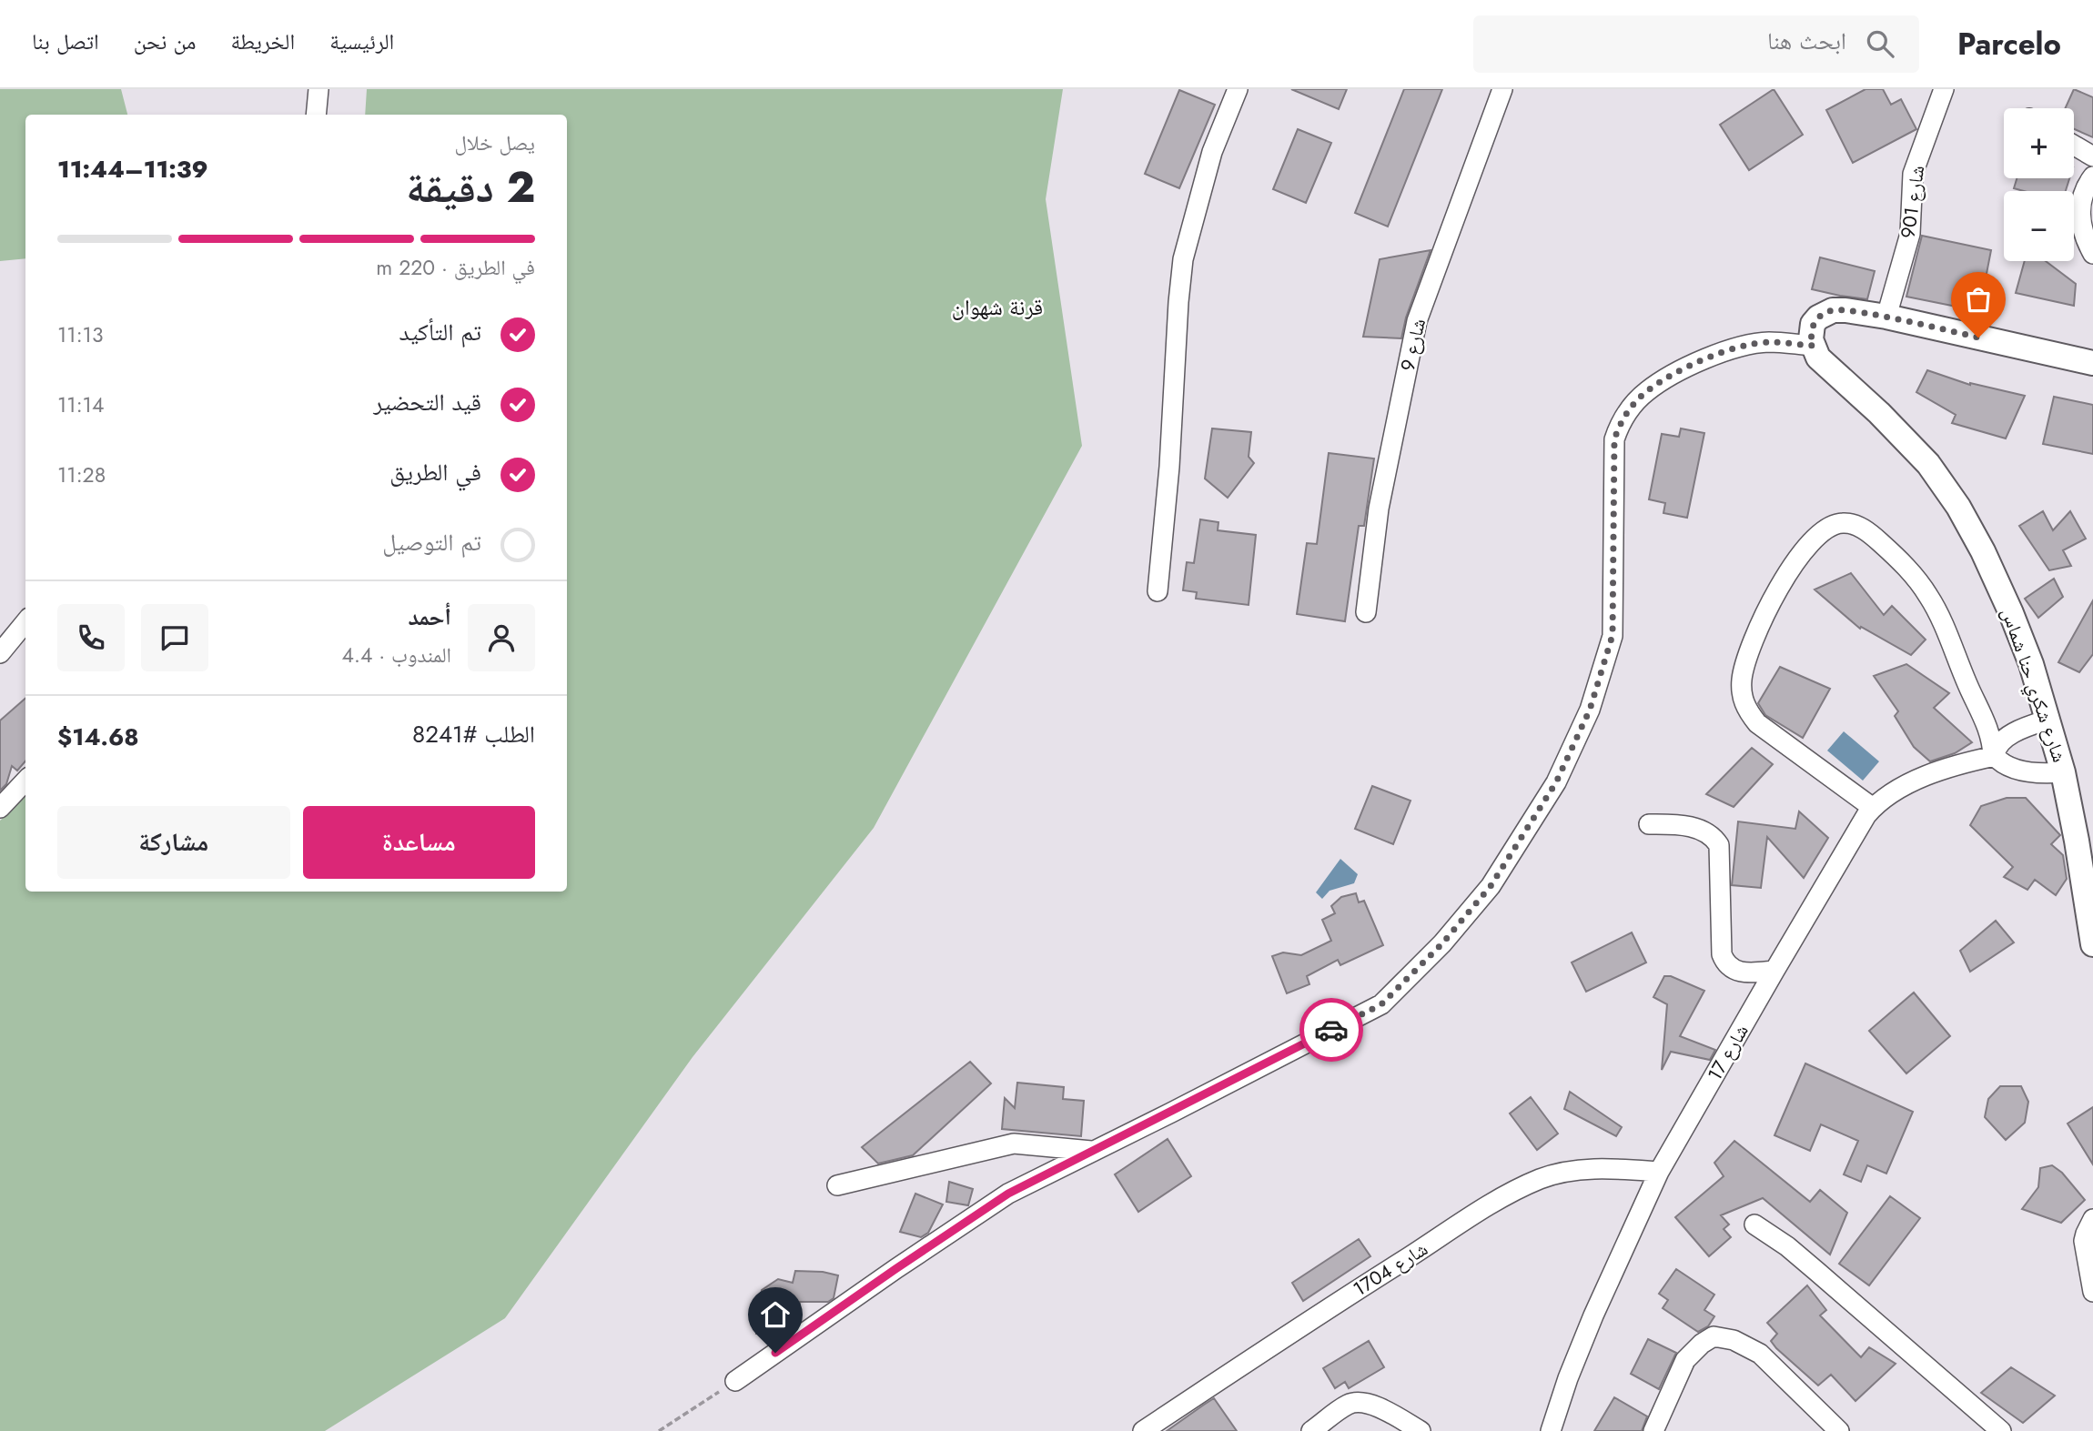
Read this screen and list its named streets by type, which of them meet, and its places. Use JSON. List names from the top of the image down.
{
  "streets": {
    "street": [
      "شارع 901",
      "شارع 9",
      "شارع شكري حنا شماس",
      "شارع 17",
      "شارع 1704"
    ]
  },
  "crossings": [
    ["شارع 17", "شارع 1704"]
  ],
  "districts": ["قرنة شهوان"],
  "page": {
    "header": "Parcelo",
    "search": "ابحث هنا",
    "nav": [
      "الرئيسية",
      "الخريطة",
      "من نحن",
      "اتصل بنا"
    ],
    "map_buttons": ["+", "−"],
    "heading": ["2 دقيقة", "يصل خلال", "11:39–11:44"],
    "panel": [
      "أحمد",
      "المندوب · 4.4",
      "الطلب #8241",
      "$14.68"
    ],
    "bar": "في الطريق · 220 m",
    "list": [
      ["تم التأكيد", "11:13"],
      ["قيد التحضير", "11:14"],
      ["في الطريق", "11:28"],
      "تم التوصيل"
    ],
    "buttons": ["مساعدة", "مشاركة"]
  }
}
